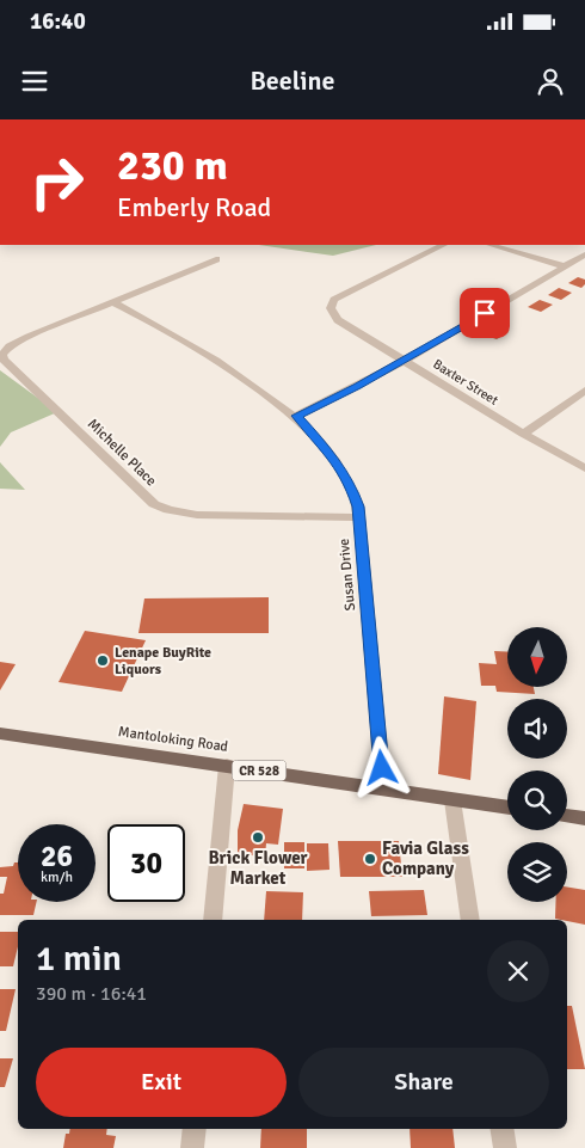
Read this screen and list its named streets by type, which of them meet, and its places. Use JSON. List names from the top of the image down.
{
  "streets": {
    "main road": ["Mantoloking Road", "CR 528"],
    "street": ["Baxter Street", "Michelle Place", "Susan Drive"]
  },
  "crossings": [
    ["Michelle Place", "Susan Drive"],
    ["Susan Drive", "Mantoloking Road"]
  ],
  "places": ["Lenape BuyRite Liquors", "Brick Flower Market", "Favia Glass Company"],
  "north": "bottom",
  "page": {
    "status": "16:40",
    "header": "Beeline",
    "turn": ["230 m", "Emberly Road"],
    "speed": "26 km/h",
    "limit": "30",
    "heading": ["1 min", "390 m · 16:41"],
    "buttons": ["Exit", "Share"]
  }
}
